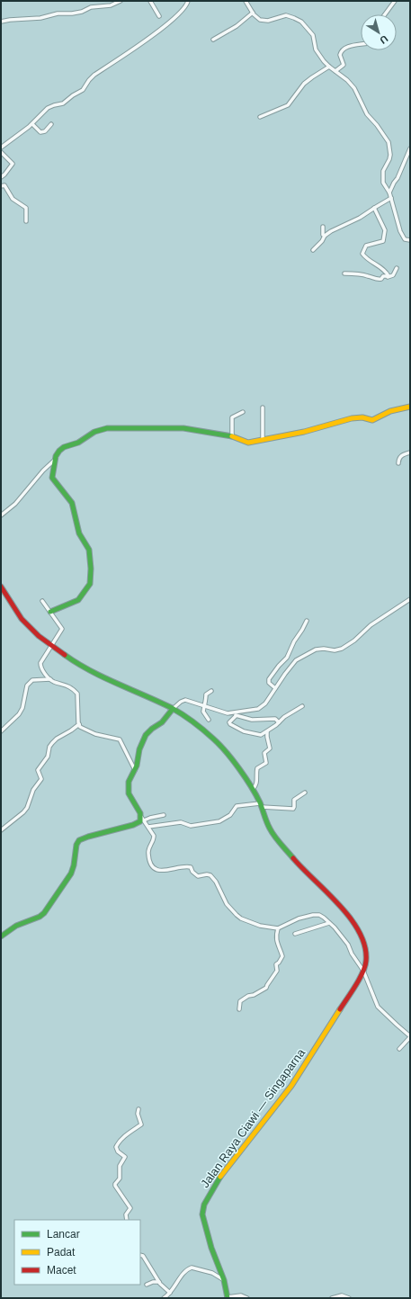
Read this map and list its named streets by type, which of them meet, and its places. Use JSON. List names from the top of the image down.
{
  "streets": {
    "main road": ["Jalan Raya Ciawi — Singaparna"]
  },
  "legend": ["Lancar", "Padat", "Macet"],
  "north": "bottom right"
}
